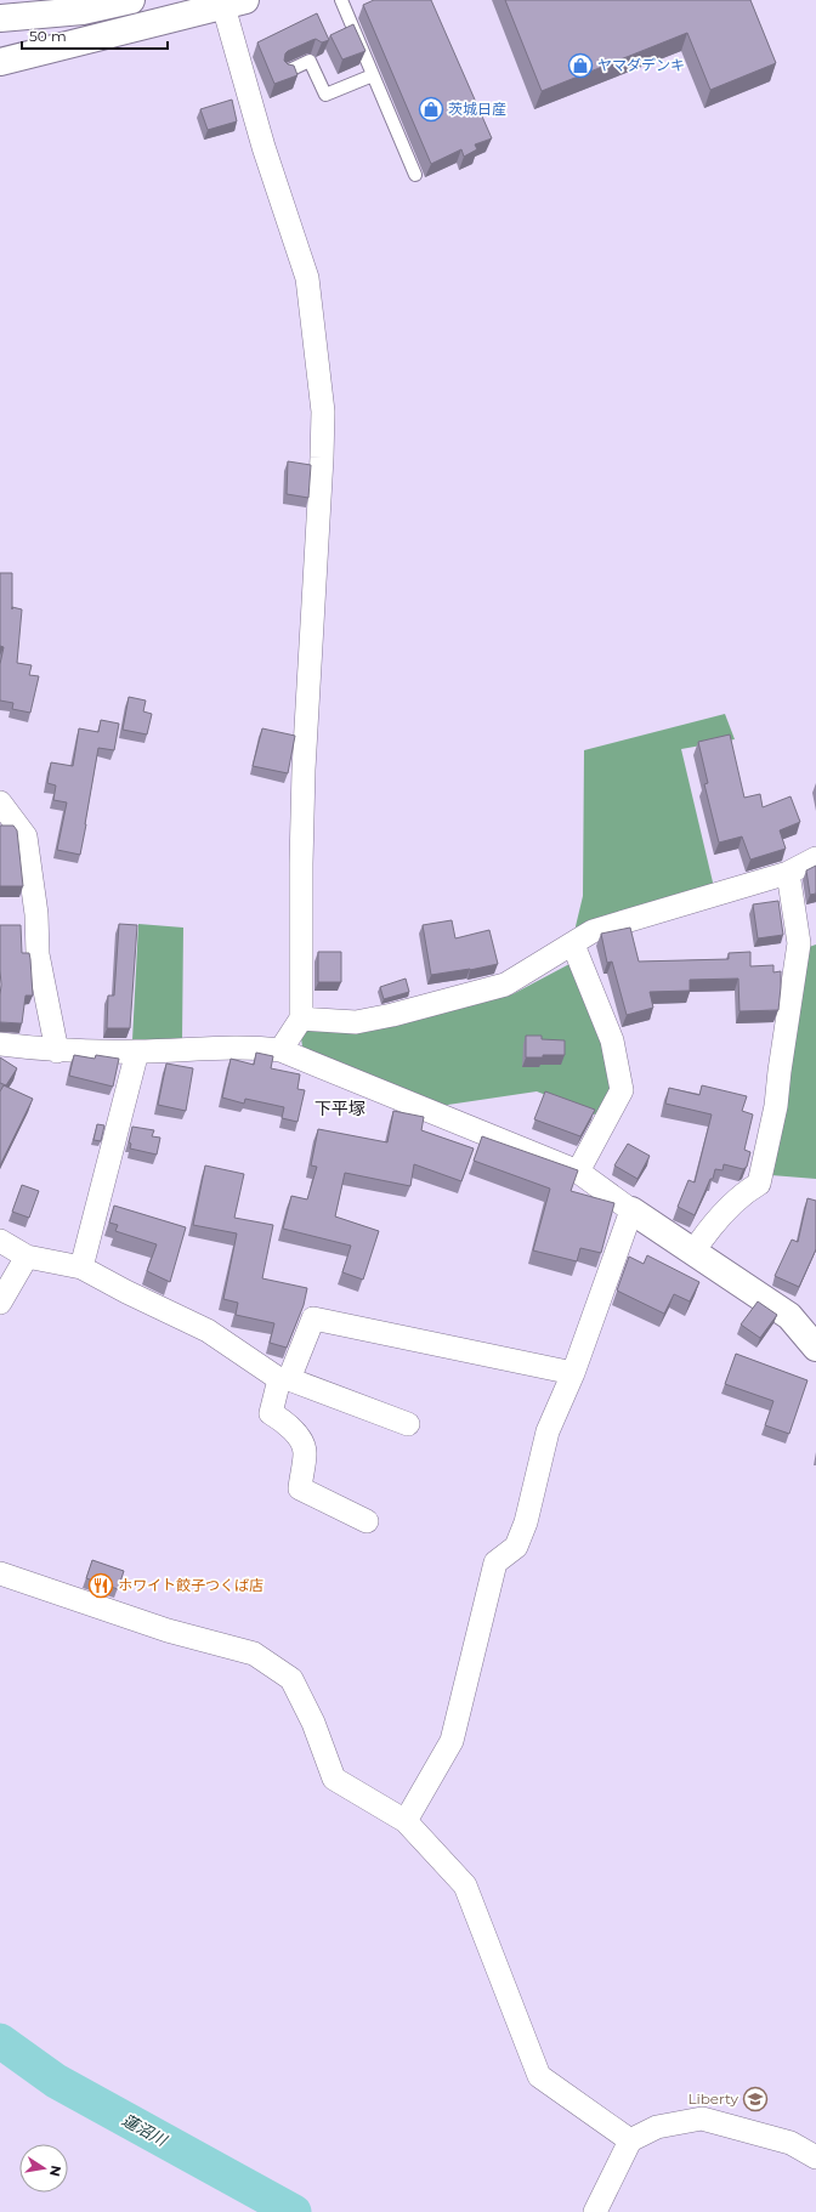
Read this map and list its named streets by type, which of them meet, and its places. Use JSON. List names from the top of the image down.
{
  "districts": ["下平塚"],
  "water": ["蓮沼川"],
  "places": {
    "shop": ["ヤマダデンキ", "茨城日産"],
    "restaurant": ["ホワイト餃子つくば店"],
    "school or university": ["Liberty"]
  },
  "scale_bar": "50 m",
  "north": "right"
}
